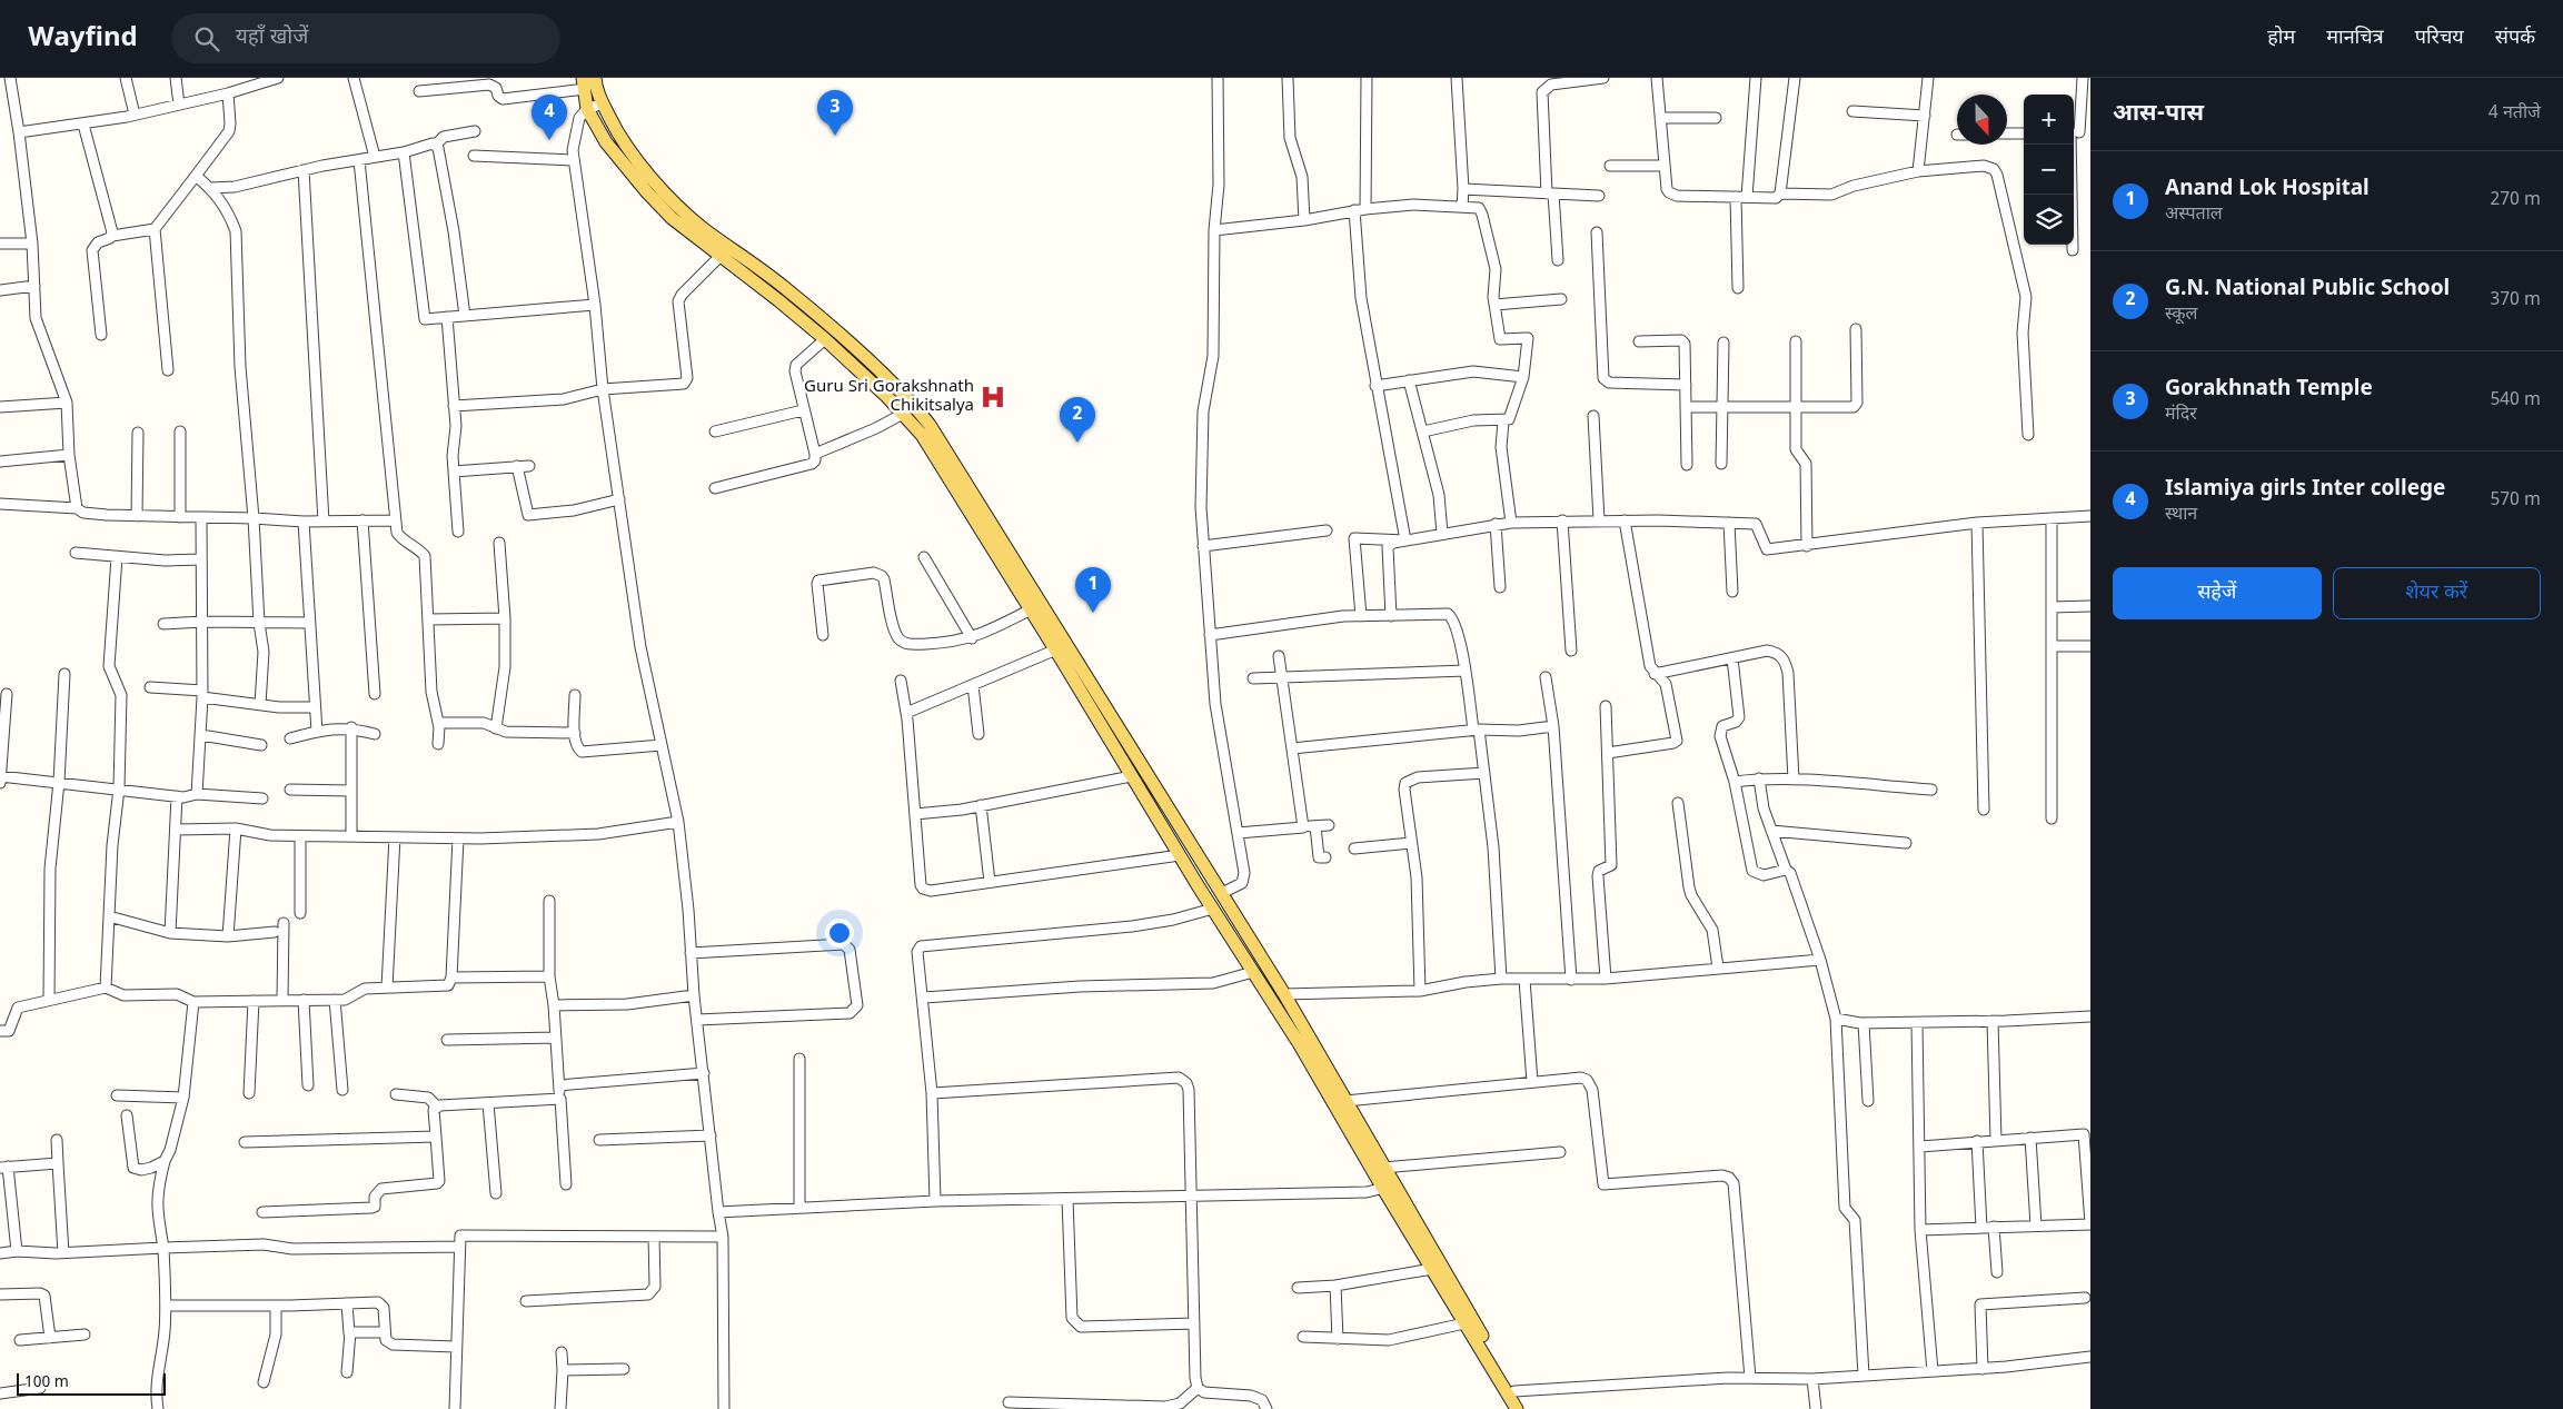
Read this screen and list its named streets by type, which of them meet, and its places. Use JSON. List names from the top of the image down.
{
  "places": {
    "hospital": ["Guru Sri Gorakshnath Chikitsalya"]
  },
  "scale_bar": "100 m",
  "north": "bottom",
  "page": {
    "header": "Wayfind",
    "search": "यहाँ खोजें",
    "nav": [
      "होम",
      "मानचित्र",
      "परिचय",
      "संपर्क"
    ],
    "heading": ["आस-पास", "4 नतीजे"],
    "pins": [
      "3",
      "4",
      "2",
      "1"
    ],
    "map_buttons": ["+", "−"],
    "list": [
      {
        "mark": "1",
        "name": "Anand Lok Hospital",
        "note": "अस्पताल",
        "value": "270 m"
      },
      {
        "mark": "2",
        "name": "G.N. National Public School",
        "note": "स्कूल",
        "value": "370 m"
      },
      {
        "mark": "3",
        "name": "Gorakhnath Temple",
        "note": "मंदिर",
        "value": "540 m"
      },
      {
        "mark": "4",
        "name": "Islamiya girls Inter college",
        "note": "स्थान",
        "value": "570 m"
      }
    ],
    "buttons": ["सहेजें", "शेयर करें"],
    "scale": "100 m"
  }
}
